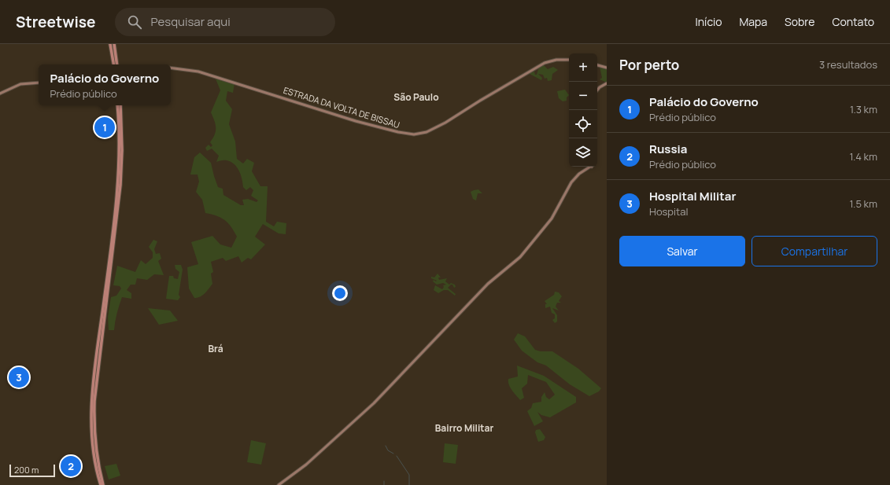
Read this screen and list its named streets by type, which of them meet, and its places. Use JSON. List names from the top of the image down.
{
  "streets": {
    "street": ["ESTRADA DA VOLTA DE BISSAU"]
  },
  "districts": ["São Paulo", "Brá", "Bairro Militar"],
  "scale_bar": "200 m",
  "page": {
    "header": "Streetwise",
    "search": "Pesquisar aqui",
    "nav": [
      "Início",
      "Mapa",
      "Sobre",
      "Contato"
    ],
    "heading": ["Por perto", "3 resultados"],
    "map_buttons": ["+", "−"],
    "popup": ["Palácio do Governo", "Prédio público"],
    "list": [
      {
        "mark": "1",
        "name": "Palácio do Governo",
        "note": "Prédio público",
        "value": "1.3 km"
      },
      {
        "mark": "2",
        "name": "Russia",
        "note": "Prédio público",
        "value": "1.4 km"
      },
      {
        "mark": "3",
        "name": "Hospital Militar",
        "note": "Hospital",
        "value": "1.5 km"
      }
    ],
    "pins": ["1", "3", "2"],
    "buttons": ["Salvar", "Compartilhar"],
    "scale": "200 m"
  }
}
